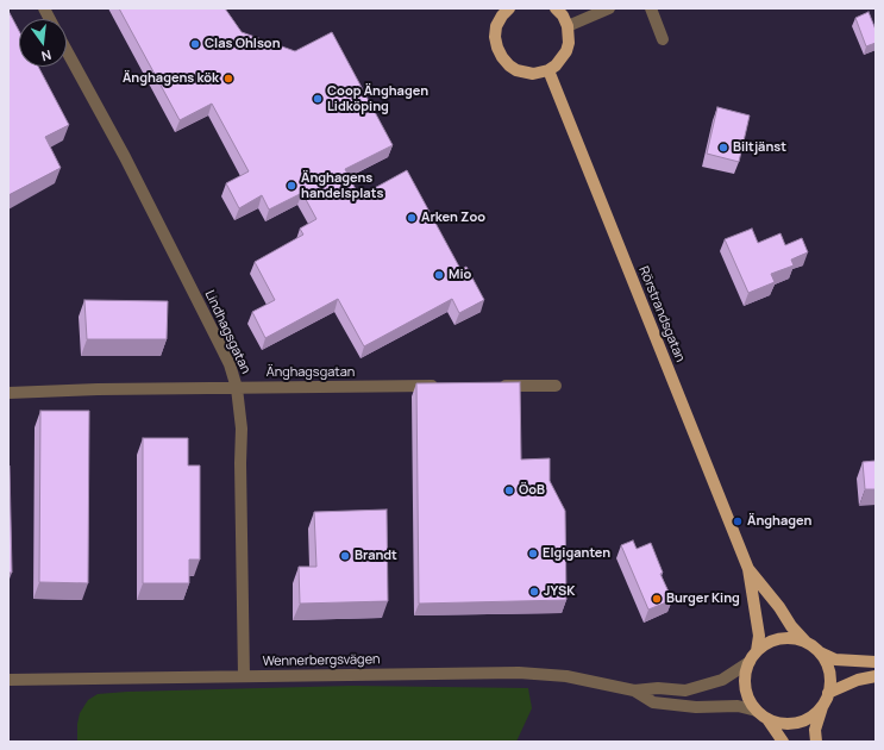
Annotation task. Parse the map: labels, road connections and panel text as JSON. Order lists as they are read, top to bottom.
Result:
{
  "streets": {
    "main road": ["Rörstrandsgatan", "Wennerbergsvägen"],
    "street": ["Lindhagsgatan", "Änghagsgatan"]
  },
  "crossings": [
    ["Rörstrandsgatan", "Wennerbergsvägen"],
    ["Lindhagsgatan", "Änghagsgatan"],
    ["Lindhagsgatan", "Wennerbergsvägen"]
  ],
  "places": [
    "Clas Ohlson",
    "Änghagens kök",
    "Coop Änghagen Lidköping",
    "Biltjänst",
    "Änghagens handelsplats",
    "Arken Zoo",
    "Mio",
    "ÖoB",
    "Änghagen",
    "Elgiganten",
    "Brandt",
    "JYSK",
    "Burger King"
  ],
  "north": "bottom"
}
